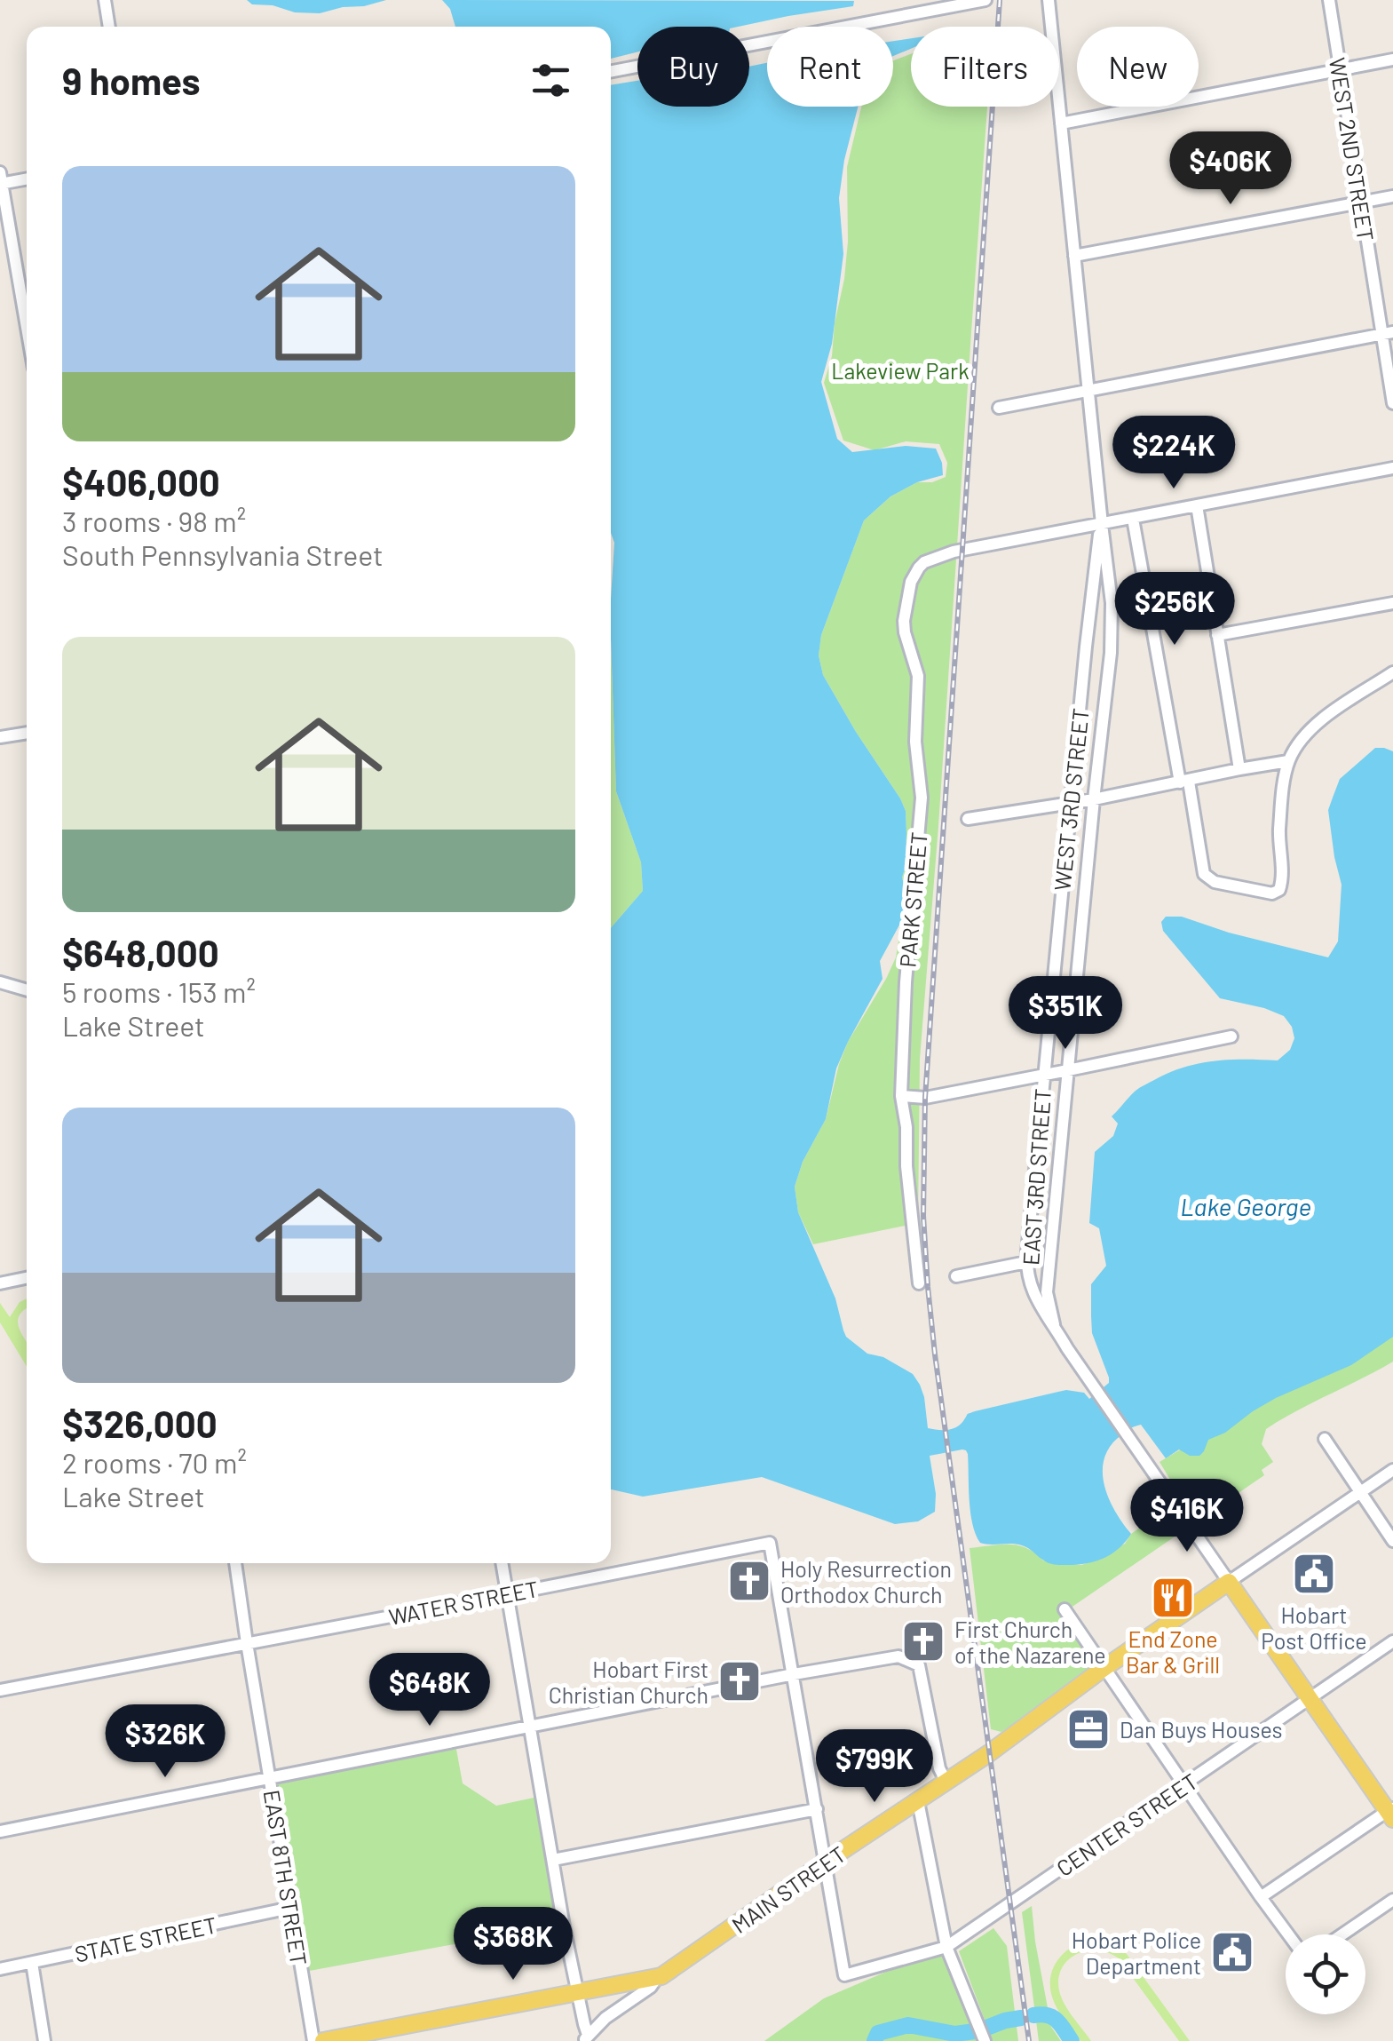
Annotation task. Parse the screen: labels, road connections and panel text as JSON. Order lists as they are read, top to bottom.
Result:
{
  "streets": {
    "main road": ["MAIN STREET"],
    "street": [
      "WEST 2ND STREET",
      "WEST 3RD STREET",
      "PARK STREET",
      "EAST 3RD STREET",
      "WATER STREET",
      "CENTER STREET",
      "EAST 8TH STREET",
      "STATE STREET"
    ]
  },
  "crossings": [
    ["WEST 3RD STREET", "PARK STREET"],
    ["WEST 3RD STREET", "EAST 3RD STREET"],
    ["EAST 3RD STREET", "MAIN STREET"],
    ["WATER STREET", "EAST 8TH STREET"],
    ["CENTER STREET", "MAIN STREET"],
    ["EAST 8TH STREET", "STATE STREET"]
  ],
  "water": ["Lake George"],
  "parks": ["Lakeview Park"],
  "places": {
    "public building": ["Hobart Post Office", "Hobart Police Department"],
    "church": ["Holy Resurrection Orthodox Church", "First Church of the Nazarene", "Hobart First Christian Church"],
    "restaurant": ["End Zone Bar & Grill"],
    "office": ["Dan Buys Houses"]
  },
  "page": {
    "chip": [
      "Buy",
      "Rent",
      "Filters",
      "New"
    ],
    "heading": "9 homes",
    "price": [
      "$406K",
      "$224K",
      "$256K",
      "$351K",
      "$416K",
      "$648K",
      "$326K",
      "$799K",
      "$368K"
    ],
    "list": [
      {
        "name": "$406,000",
        "note": "3 rooms · 98 m² · South Pennsylvania Street"
      },
      {
        "name": "$648,000",
        "note": "5 rooms · 153 m² · Lake Street"
      },
      {
        "name": "$326,000",
        "note": "2 rooms · 70 m² · Lake Street"
      }
    ]
  }
}
